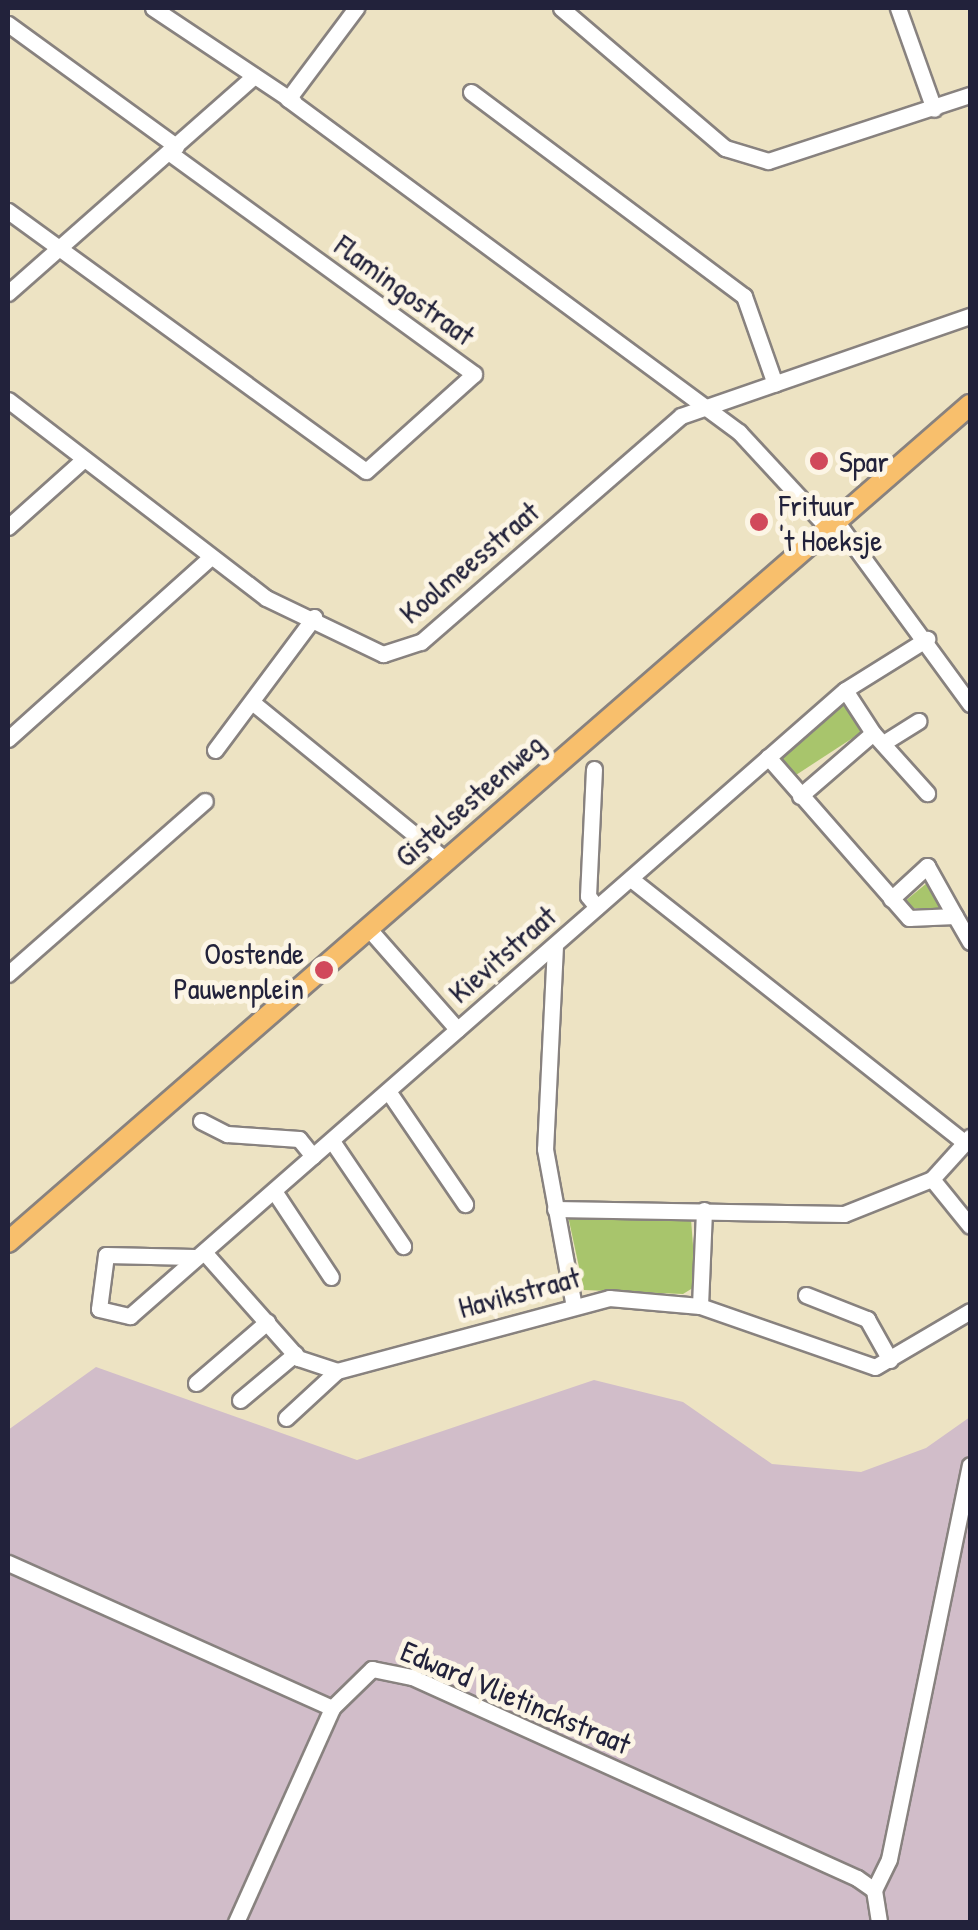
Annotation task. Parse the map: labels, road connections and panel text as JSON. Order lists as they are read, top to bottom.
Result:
{
  "streets": {
    "main road": ["Gistelsesteenweg"],
    "street": [
      "Flamingostraat",
      "Koolmeesstraat",
      "Kievitstraat",
      "Havikstraat",
      "Edward Vlietinckstraat"
    ]
  },
  "places": ["Spar", "Frituur 't Hoeksje", "Oostende Pauwenplein"]
}
